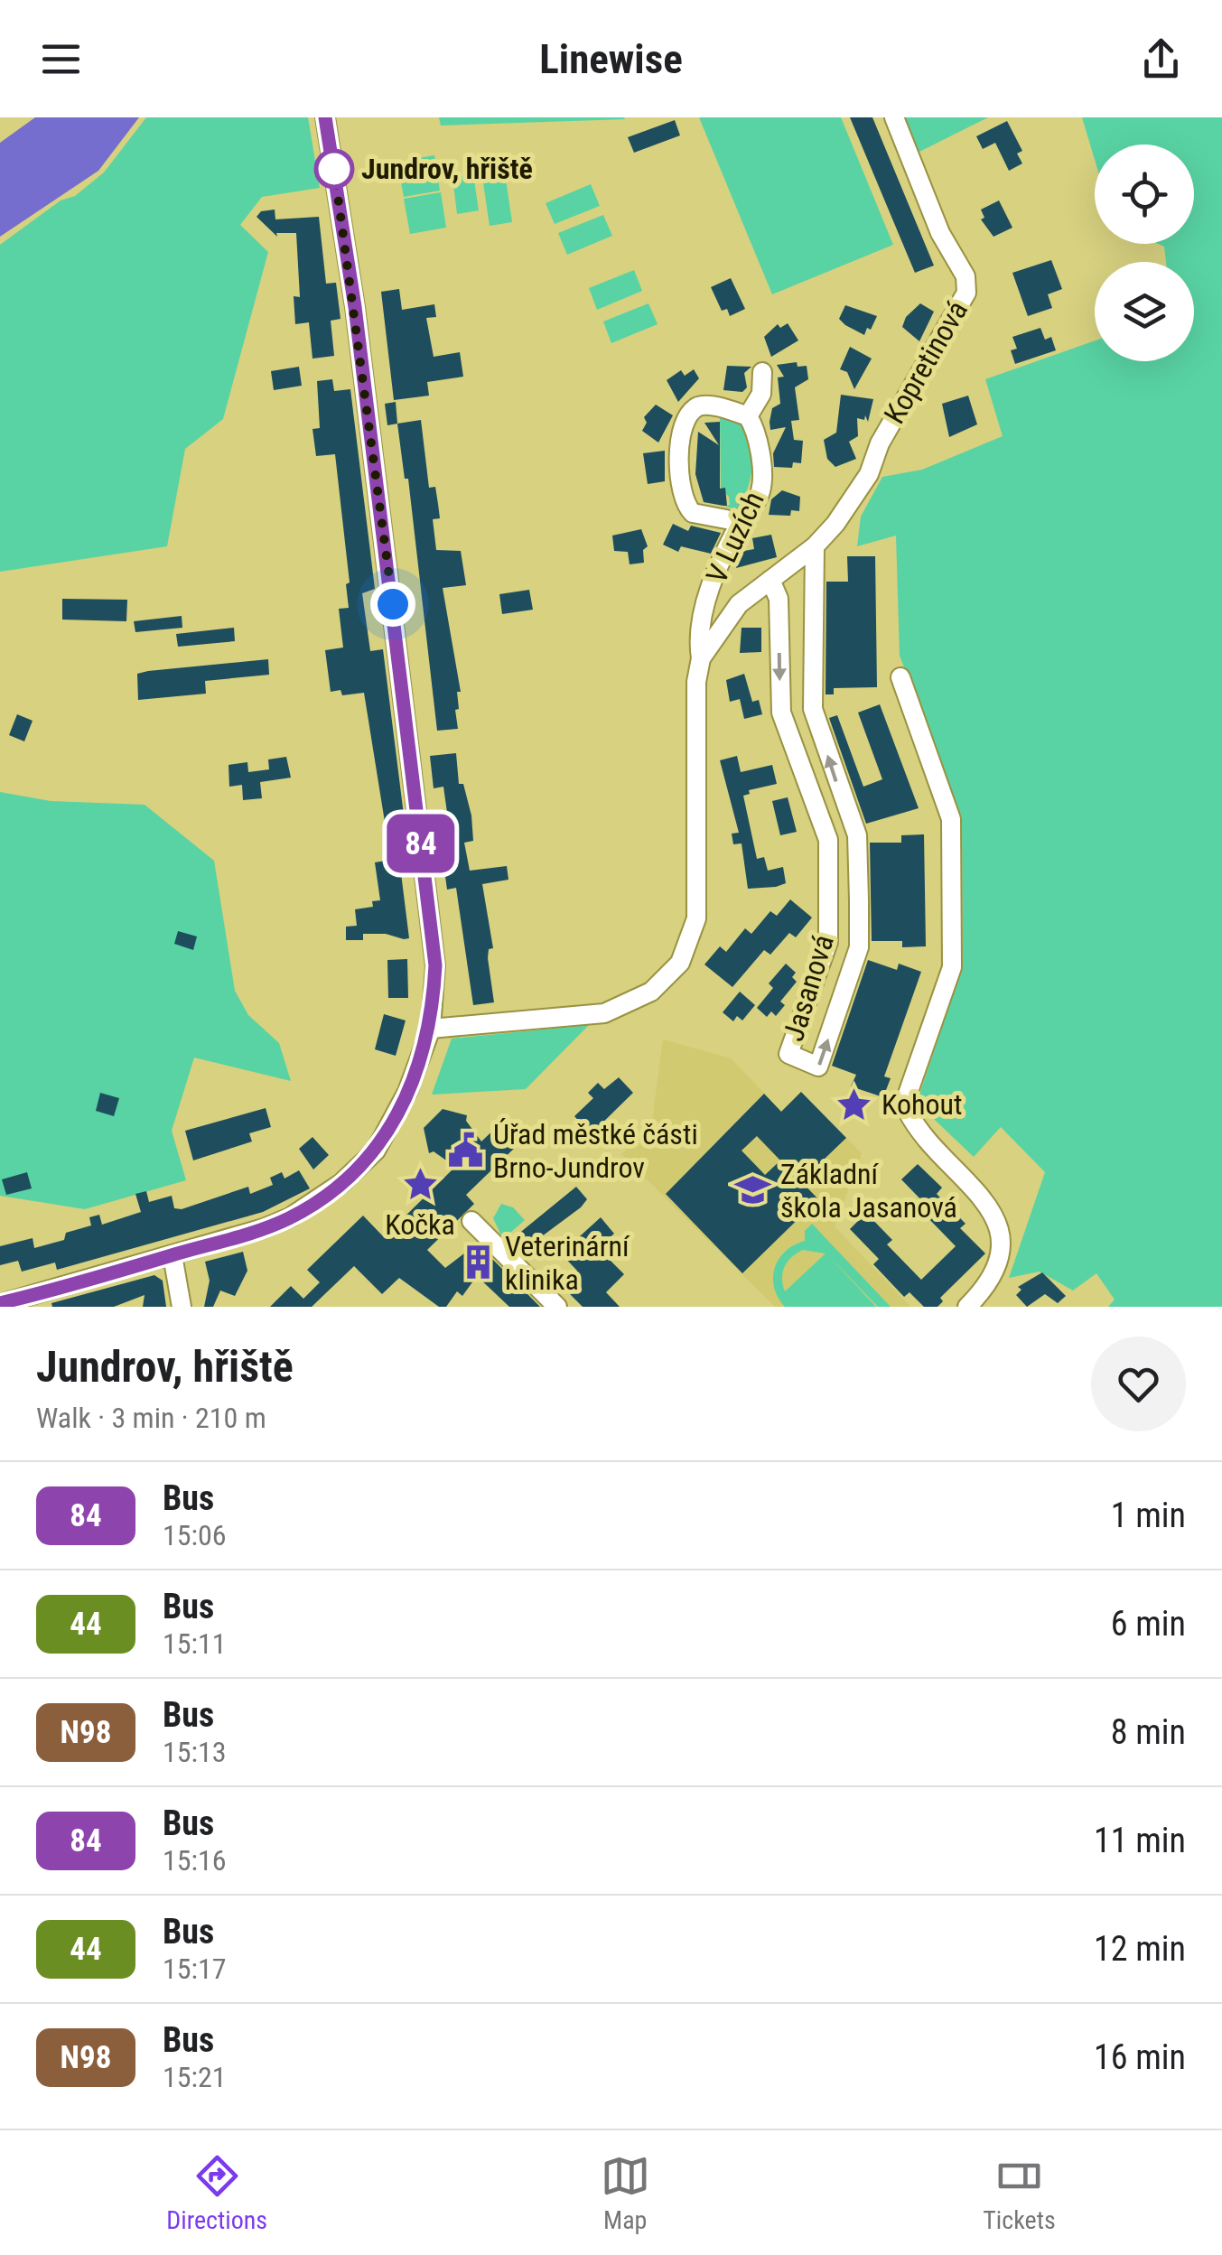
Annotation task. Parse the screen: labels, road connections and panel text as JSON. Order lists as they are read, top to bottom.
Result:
{
  "streets": {
    "street": ["Kopretinová", "V Luzích", "Jasanová"]
  },
  "crossings": [
    ["Kopretinová", "Jasanová"]
  ],
  "places": {
    "other": ["Jundrov, hřiště"],
    "place": ["Kohout", "Kočka"],
    "public building": ["Úřad městké části Brno-Jundrov"],
    "school or university": ["Základní škola Jasanová"],
    "building": ["Veterinární klinika"]
  },
  "lines": ["bus line 84"],
  "page": {
    "header": "Linewise",
    "on_map": "84",
    "heading": ["Jundrov, hřiště", "Walk · 3 min · 210 m"],
    "list": [
      {
        "mark": "84",
        "name": "Bus",
        "note": "15:06",
        "value": "1 min"
      },
      {
        "mark": "44",
        "name": "Bus",
        "note": "15:11",
        "value": "6 min"
      },
      {
        "mark": "N98",
        "name": "Bus",
        "note": "15:13",
        "value": "8 min"
      },
      {
        "mark": "84",
        "name": "Bus",
        "note": "15:16",
        "value": "11 min"
      },
      {
        "mark": "44",
        "name": "Bus",
        "note": "15:17",
        "value": "12 min"
      },
      {
        "mark": "N98",
        "name": "Bus",
        "note": "15:21",
        "value": "16 min"
      }
    ],
    "tabs": ["Directions", "Map", "Tickets"]
  }
}
